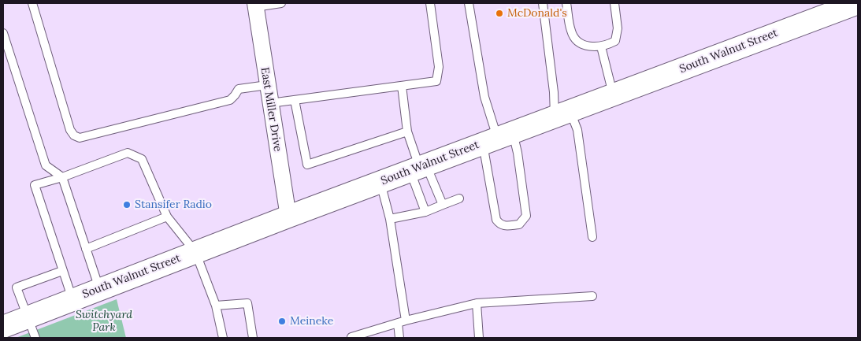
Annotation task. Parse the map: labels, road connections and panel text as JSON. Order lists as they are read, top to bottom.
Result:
{
  "streets": {
    "main road": ["South Walnut Street"],
    "street": ["East Miller Drive"]
  },
  "crossings": [
    ["South Walnut Street", "East Miller Drive"]
  ],
  "parks": ["Switchyard Park"],
  "places": ["McDonald's", "Stansifer Radio", "Meineke"]
}
